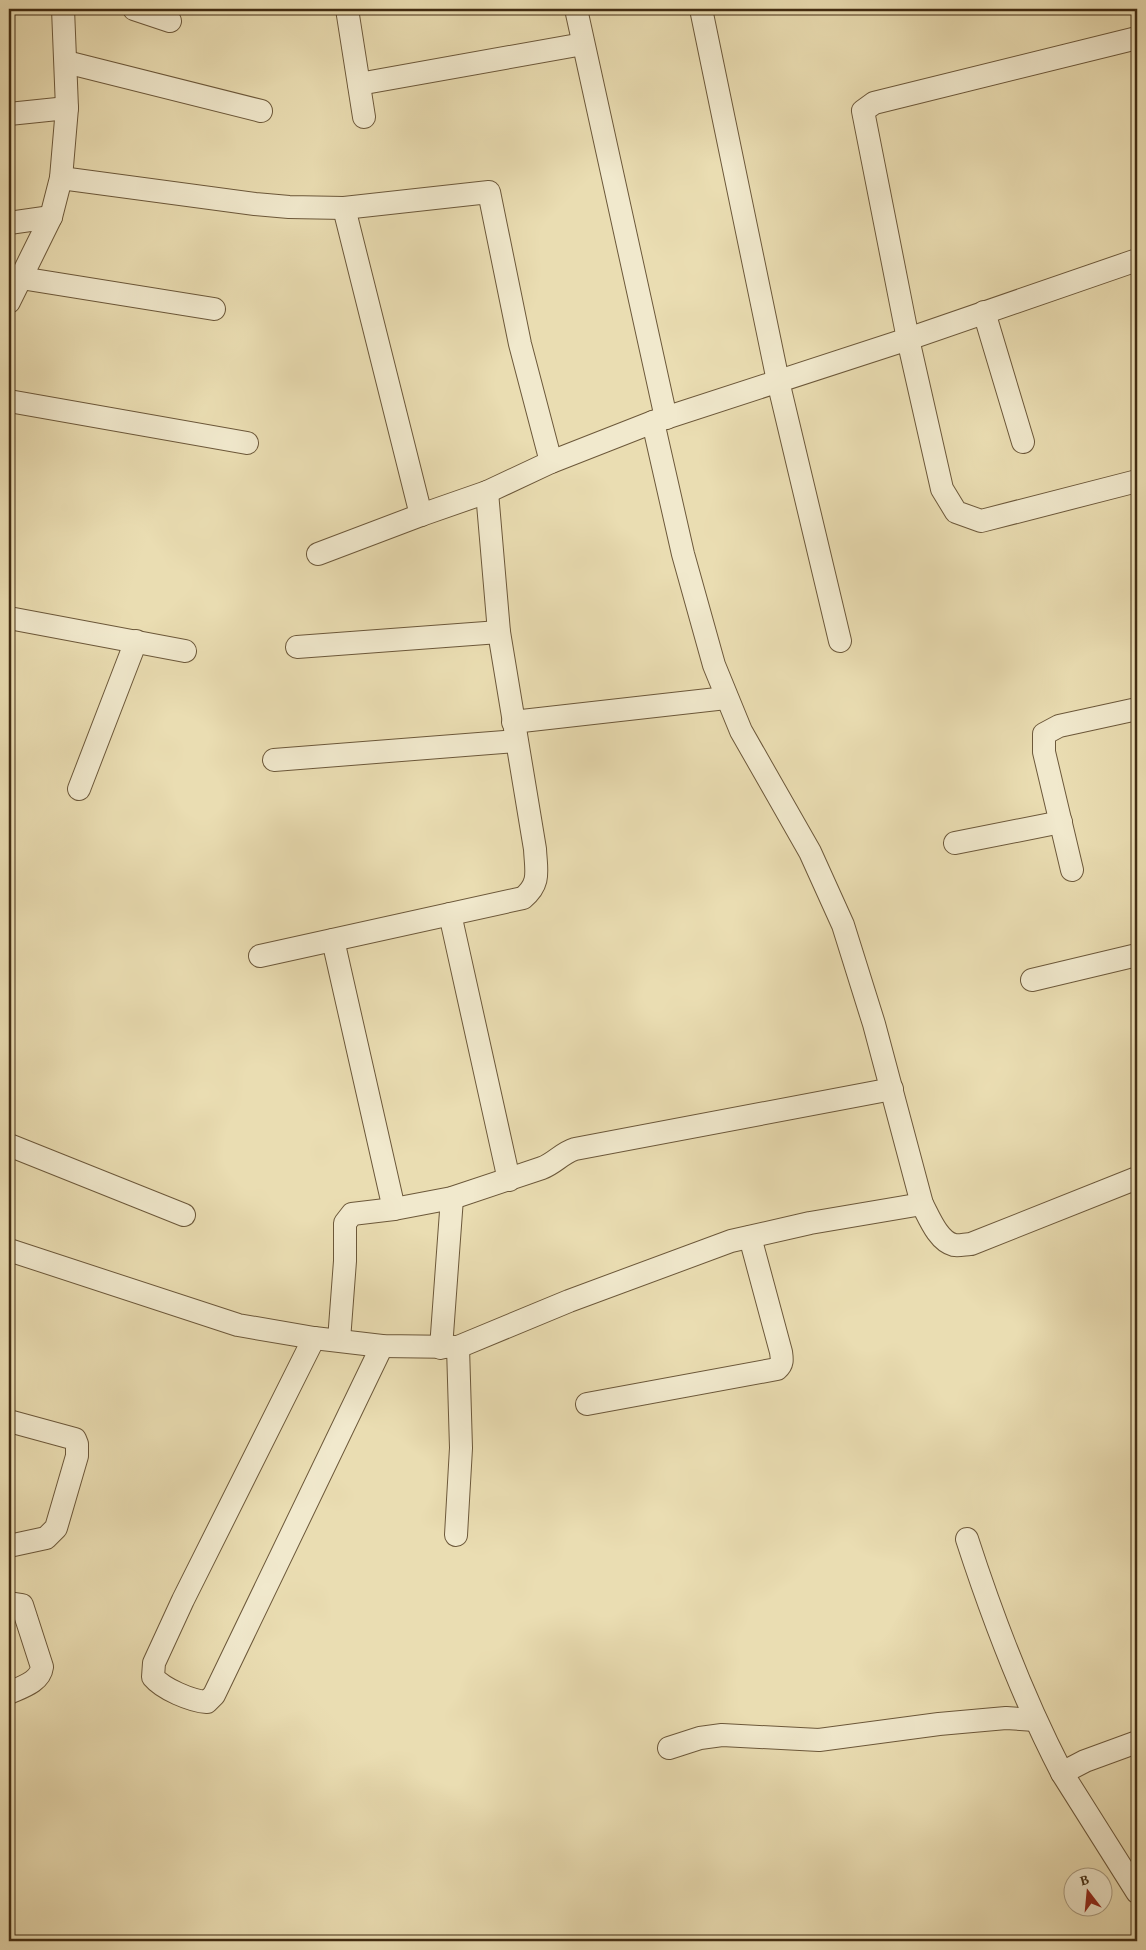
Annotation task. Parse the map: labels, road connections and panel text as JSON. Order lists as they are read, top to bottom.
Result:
{
  "north": "top"
}
